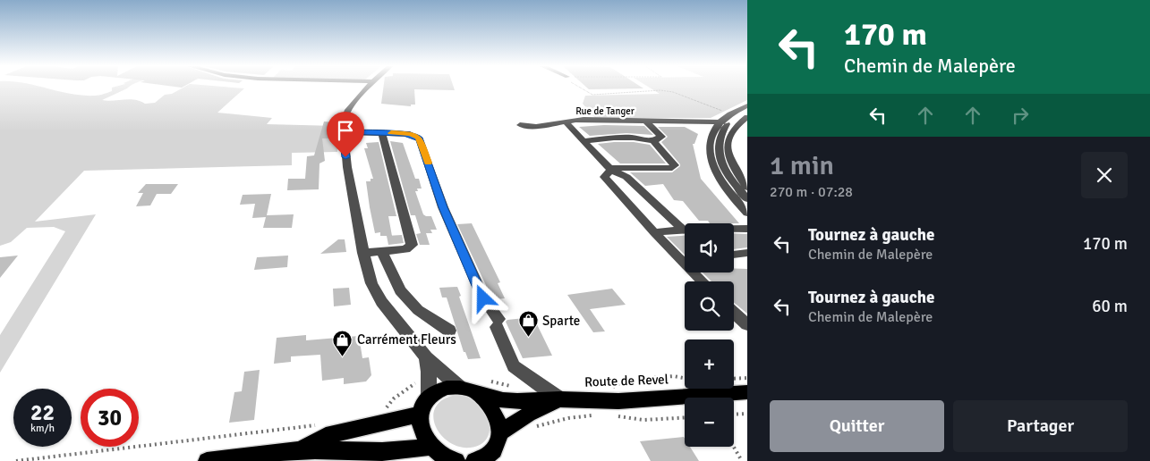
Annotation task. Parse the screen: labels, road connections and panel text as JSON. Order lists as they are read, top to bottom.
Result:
{
  "streets": {
    "main road": ["Route de Revel"],
    "street": ["Rue de Tanger"]
  },
  "places": {
    "shop": ["Sparte", "Carrément Fleurs"]
  },
  "page": {
    "turn": ["170 m", "Chemin de Malepère"],
    "heading": ["1 min", "270 m · 07:28"],
    "list": [
      {
        "name": "Tournez à gauche",
        "note": "Chemin de Malepère",
        "value": "170 m"
      },
      {
        "name": "Tournez à gauche",
        "note": "Chemin de Malepère",
        "value": "60 m"
      }
    ],
    "map_buttons": ["+", "−"],
    "speed": "22 km/h",
    "limit": "30",
    "buttons": ["Quitter", "Partager"]
  }
}
